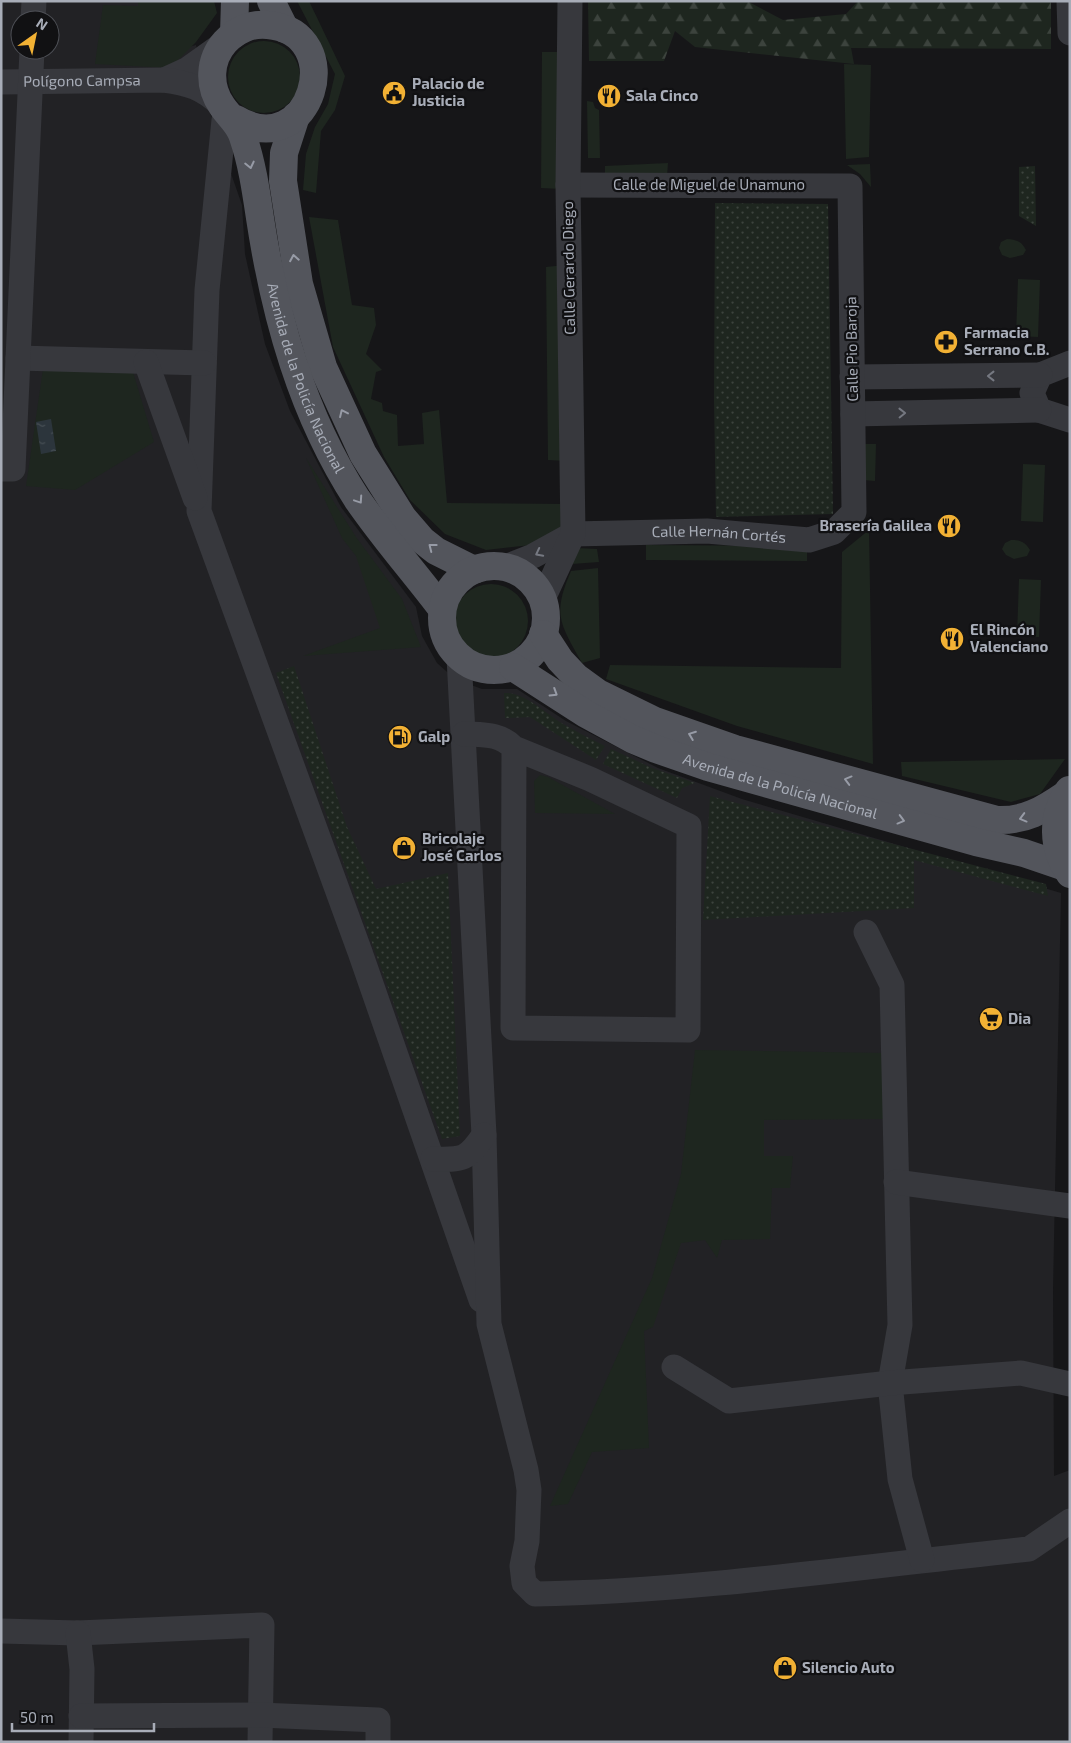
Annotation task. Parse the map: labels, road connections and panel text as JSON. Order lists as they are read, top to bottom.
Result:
{
  "streets": {
    "main road": ["Avenida de la Policía Nacional"],
    "street": [
      "Polígono Campsa",
      "Calle de Miguel de Unamuno",
      "Calle Gerardo Diego",
      "Calle Pio Baroja",
      "Calle Hernán Cortés"
    ]
  },
  "crossings": [
    ["Polígono Campsa", "Avenida de la Policía Nacional"],
    ["Calle de Miguel de Unamuno", "Calle Gerardo Diego"],
    ["Calle de Miguel de Unamuno", "Calle Pio Baroja"],
    ["Calle Gerardo Diego", "Calle Hernán Cortés"],
    ["Calle Pio Baroja", "Calle Hernán Cortés"],
    ["Avenida de la Policía Nacional", "Calle Hernán Cortés"]
  ],
  "places": {
    "public building": ["Palacio de Justicia"],
    "restaurant": ["Sala Cinco", "Brasería Galilea", "El Rincón Valenciano"],
    "pharmacy": ["Farmacia Serrano C.B."],
    "fuel station": ["Galp"],
    "shop": ["Bricolaje José Carlos", "Silencio Auto"],
    "supermarket": ["Dia"]
  },
  "scale_bar": "50 m",
  "north": "top right"
}
